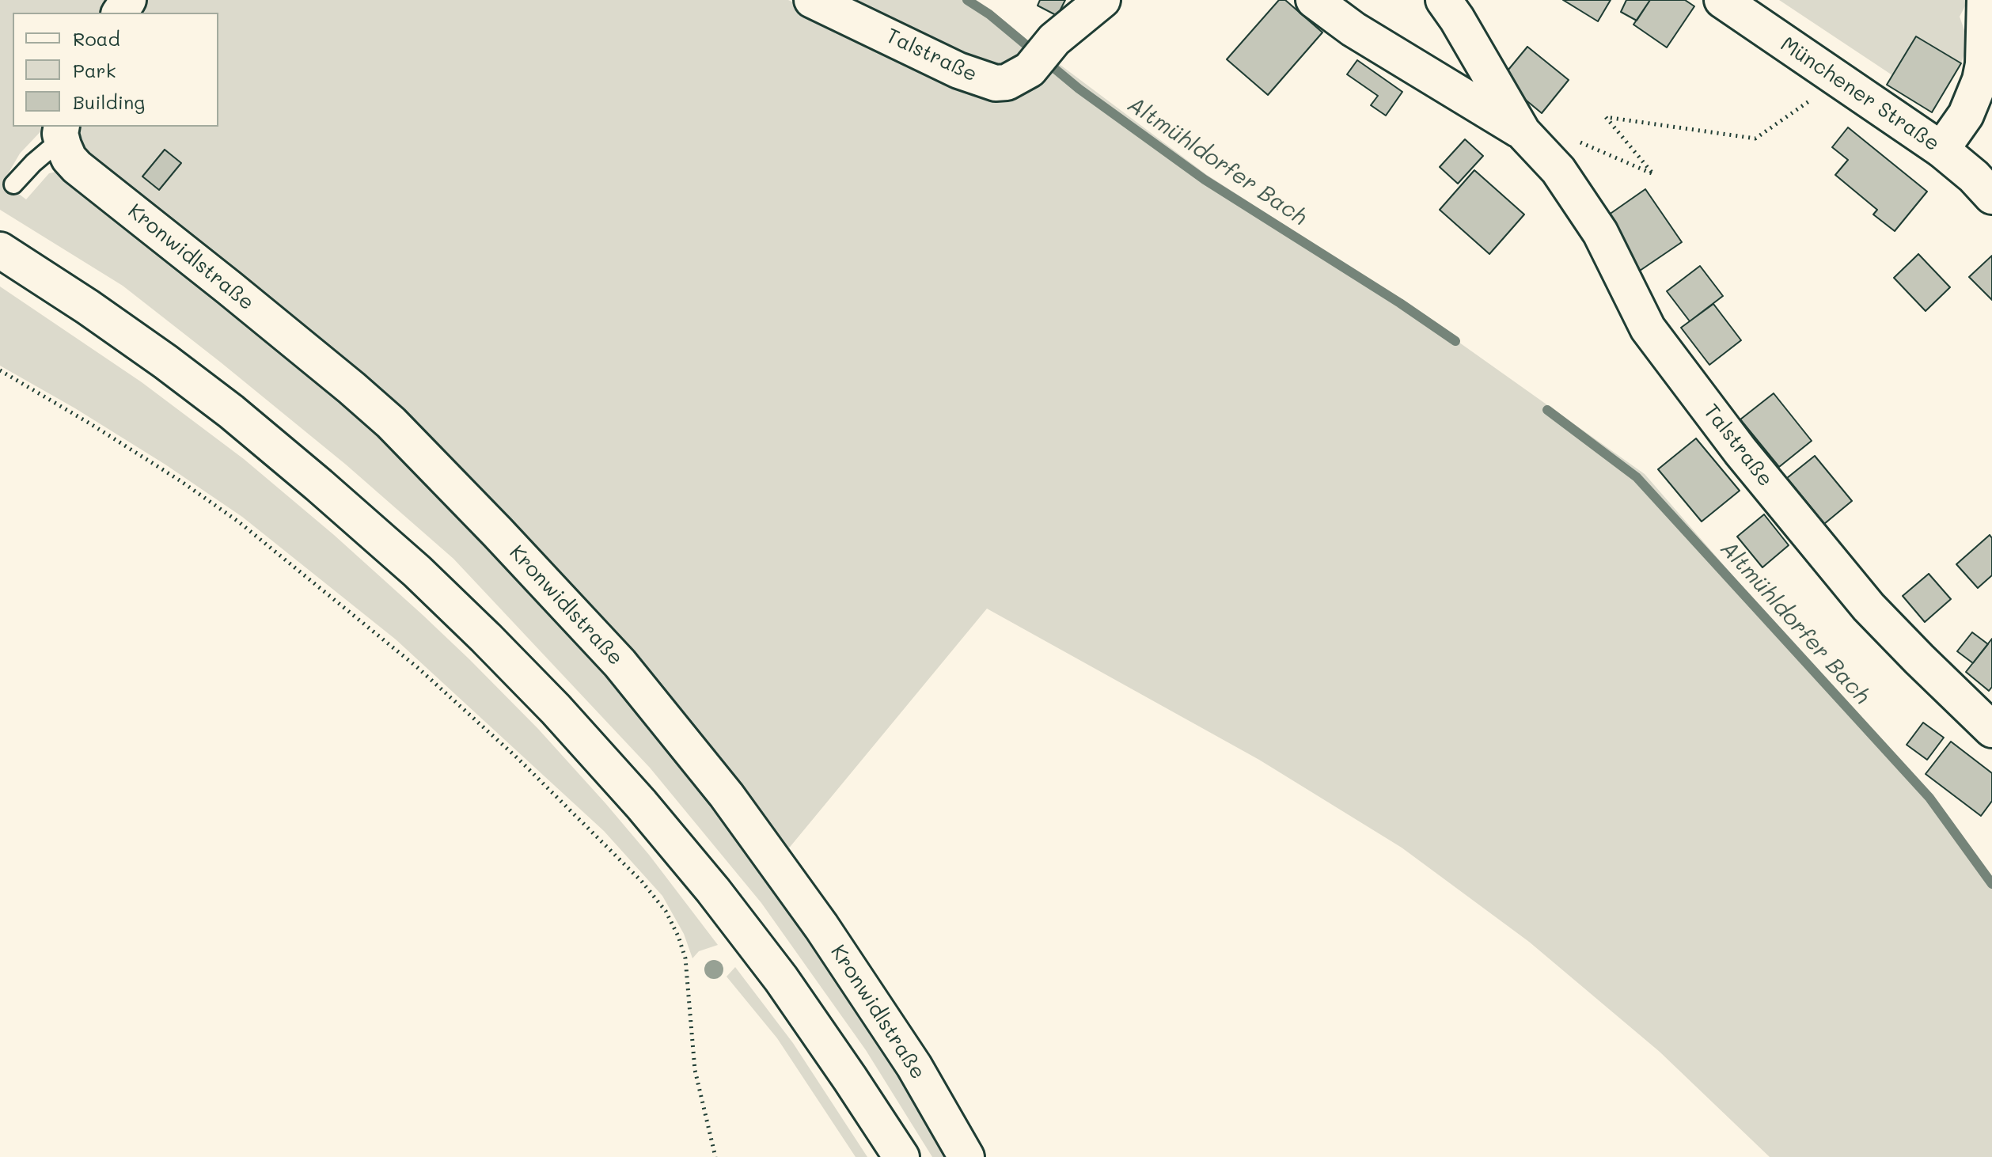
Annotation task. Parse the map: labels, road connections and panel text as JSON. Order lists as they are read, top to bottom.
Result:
{
  "streets": {
    "street": ["Talstraße", "Münchener Straße", "Kronwidlstraße"]
  },
  "water": ["Altmühldorfer Bach"],
  "legend": ["Road", "Park", "Building"]
}
